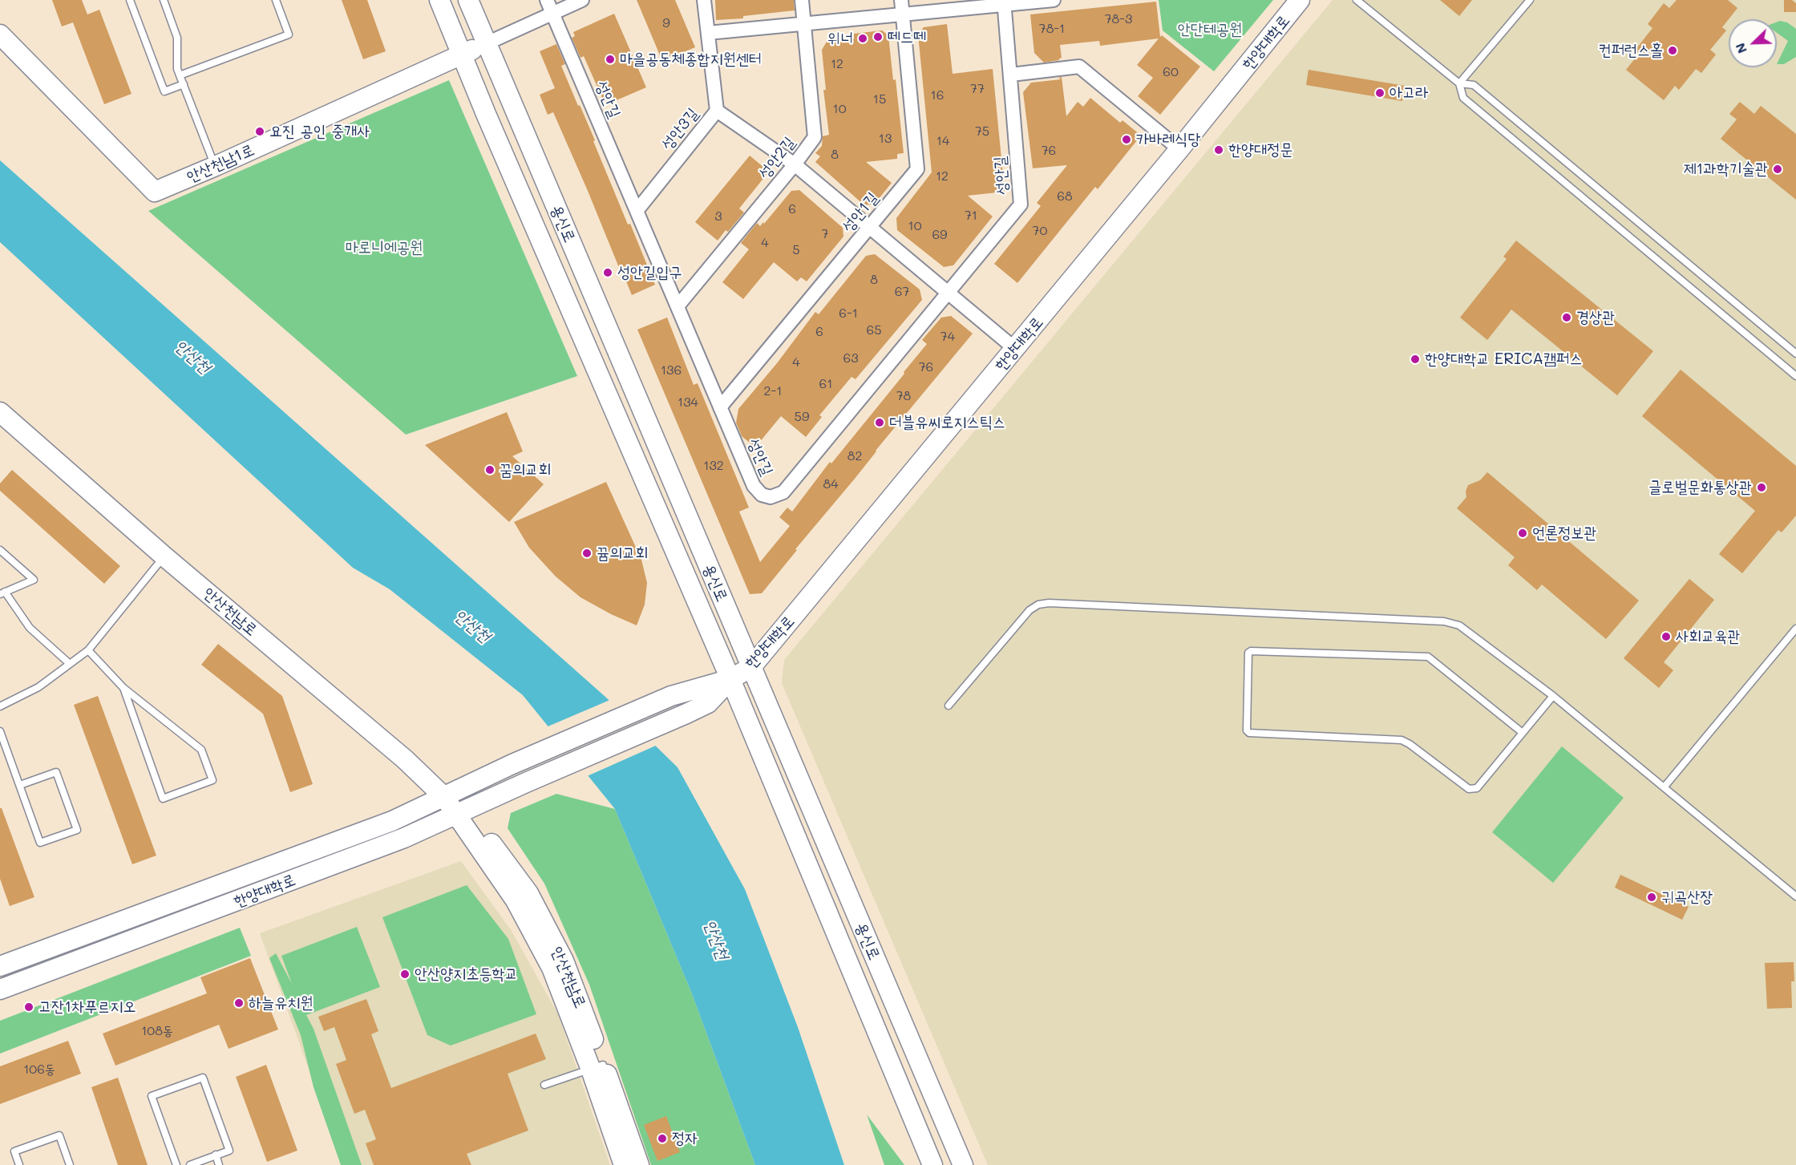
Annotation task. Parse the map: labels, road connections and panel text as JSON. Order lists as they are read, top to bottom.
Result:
{
  "streets": {
    "street": [
      "한양대학로",
      "성안길",
      "성안3길",
      "성안2길",
      "안산천남1로",
      "성안1길",
      "용신로",
      "안산천남로"
    ]
  },
  "crossings": [
    ["한양대학로", "용신로"],
    ["한양대학로", "안산천남로"],
    ["성안길", "성안3길"],
    ["성안길", "성안2길"],
    ["성안길", "성안1길"],
    ["안산천남1로", "용신로"]
  ],
  "water": ["안산천"],
  "parks": ["안단테공원", "마로니에공원"],
  "places": [
    "떼드떼",
    "위너",
    "컨퍼런스홀",
    "마을공동체종합지원센터",
    "아고라",
    "요진 공인 중개사",
    "카바레식당",
    "한양대정문",
    "제1과학기술관",
    "성안길입구",
    "경상관",
    "한양대학교 ERICA캠퍼스",
    "더블유씨로지스틱스",
    "꿈의교회",
    "글로벌문화통상관",
    "언론정보관",
    "뀸의교회",
    "사회교육관",
    "귀곡산장",
    "안산양지초등학교",
    "하늘유치원",
    "고잔1차푸르지오",
    "정자"
  ],
  "house_numbers": [
    "78-3",
    "9",
    "78-1",
    "12",
    "60",
    "77",
    "16",
    "15",
    "10",
    "75",
    "13",
    "14",
    "76",
    "8",
    "12",
    "68",
    "6",
    "71",
    "3",
    "10",
    "70",
    "7",
    "69",
    "4",
    "5",
    "8",
    "67",
    "6-1",
    "65",
    "6",
    "74",
    "63",
    "4",
    "76",
    "136",
    "61",
    "2-1",
    "78",
    "134",
    "59",
    "82",
    "132",
    "84",
    "108동",
    "106동"
  ],
  "north": "bottom left"
}
